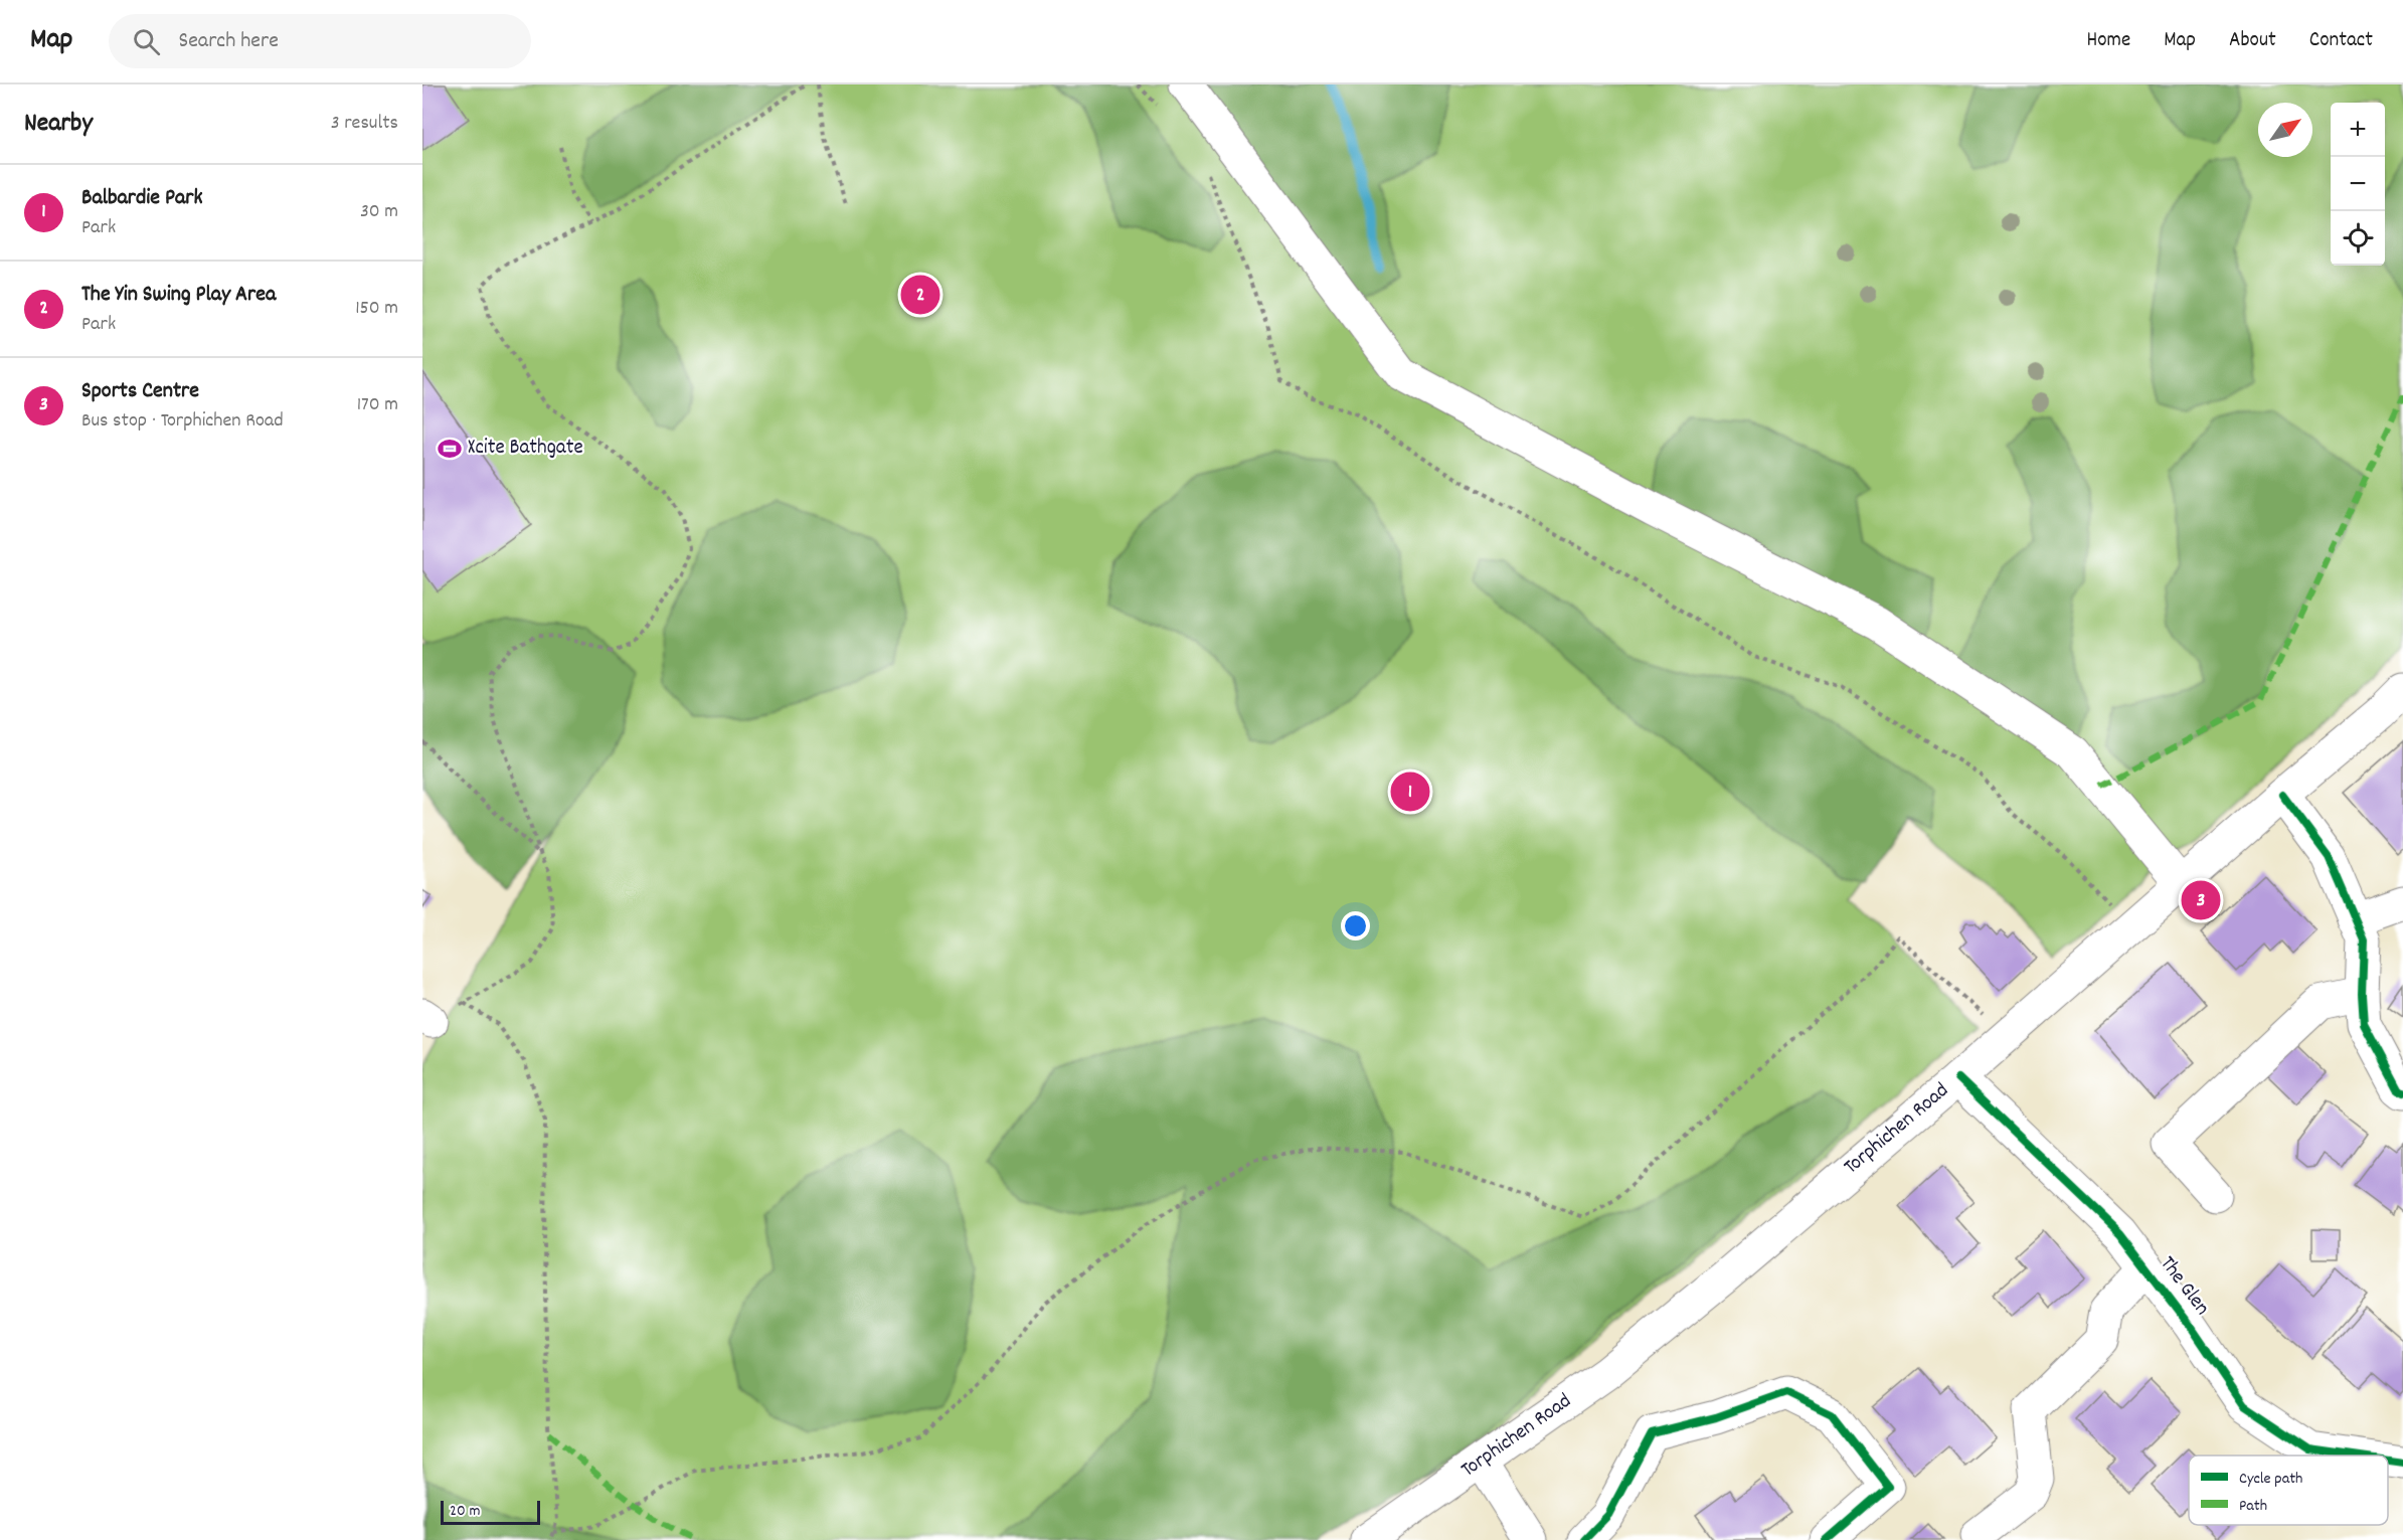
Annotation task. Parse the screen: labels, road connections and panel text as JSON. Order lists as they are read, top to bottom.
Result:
{
  "streets": {
    "street": ["Torphichen Road", "The Glen"]
  },
  "crossings": [
    ["Torphichen Road", "The Glen"]
  ],
  "places": {
    "sports": ["Xcite Bathgate"]
  },
  "legend": ["Cycle path", "Path"],
  "scale_bar": "20 m",
  "north": "top right",
  "page": {
    "header": "Map",
    "search": "Search here",
    "nav": [
      "Home",
      "Map",
      "About",
      "Contact"
    ],
    "heading": ["Nearby", "3 results"],
    "map_buttons": ["+", "−"],
    "list": [
      {
        "mark": "1",
        "name": "Balbardie Park",
        "note": "Park",
        "value": "30 m"
      },
      {
        "mark": "2",
        "name": "The Yin Swing Play Area",
        "note": "Park",
        "value": "150 m"
      },
      {
        "mark": "3",
        "name": "Sports Centre",
        "note": "Bus stop · Torphichen Road",
        "value": "170 m"
      }
    ],
    "pins": ["2", "1", "3"],
    "scale": "20 m"
  }
}
